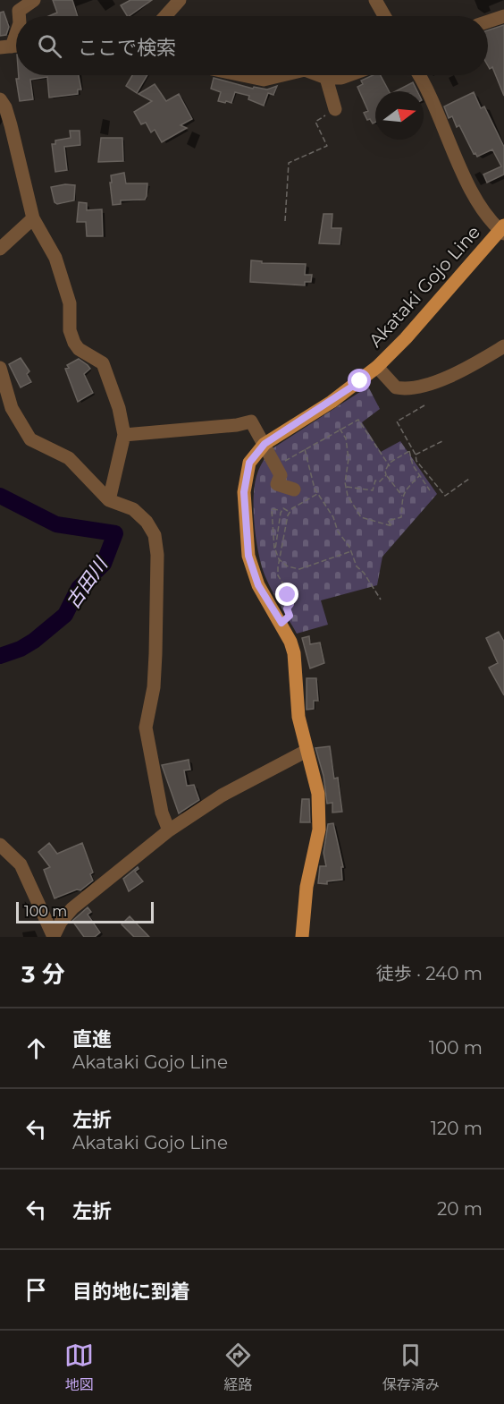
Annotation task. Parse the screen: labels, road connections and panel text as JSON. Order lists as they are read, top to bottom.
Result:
{
  "streets": {
    "main road": ["Akataki Gojo Line"]
  },
  "water": ["古田川"],
  "scale_bar": "100 m",
  "north": "right",
  "page": {
    "search": "ここで検索",
    "scale": "100 m",
    "heading": ["3 分", "徒歩 · 240 m"],
    "list": [
      ["直進", "Akataki Gojo Line", "100 m"],
      ["左折", "Akataki Gojo Line", "120 m"],
      ["左折", "20 m"],
      "目的地に到着"
    ],
    "nav": ["地図", "経路", "保存済み"]
  }
}
